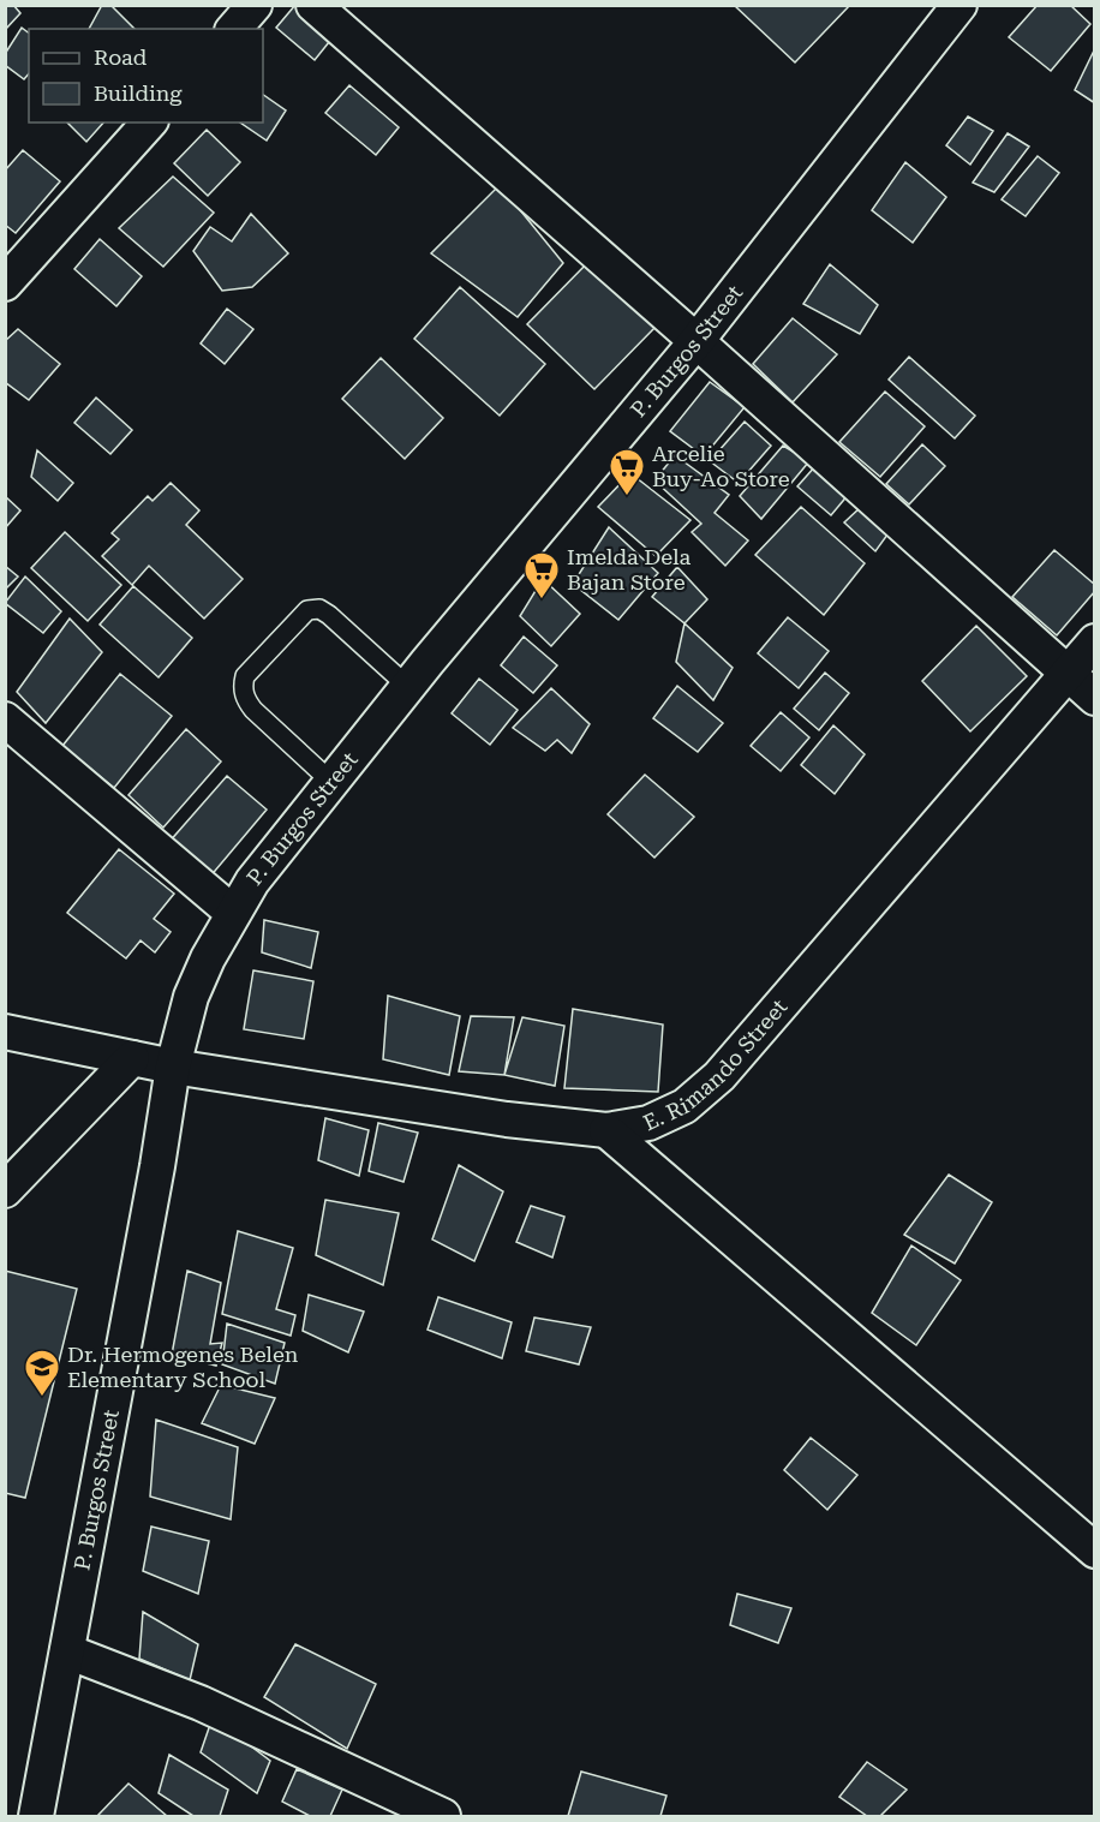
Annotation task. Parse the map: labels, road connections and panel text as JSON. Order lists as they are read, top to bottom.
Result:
{
  "streets": {
    "street": ["P. Burgos Street", "E. Rimando Street"]
  },
  "crossings": [
    ["P. Burgos Street", "E. Rimando Street"]
  ],
  "places": {
    "supermarket": ["Arcelie Buy-Ao Store", "Imelda Dela Bajan Store"],
    "school or university": ["Dr. Hermogenes Belen Elementary School"]
  },
  "legend": ["Road", "Building"]
}
